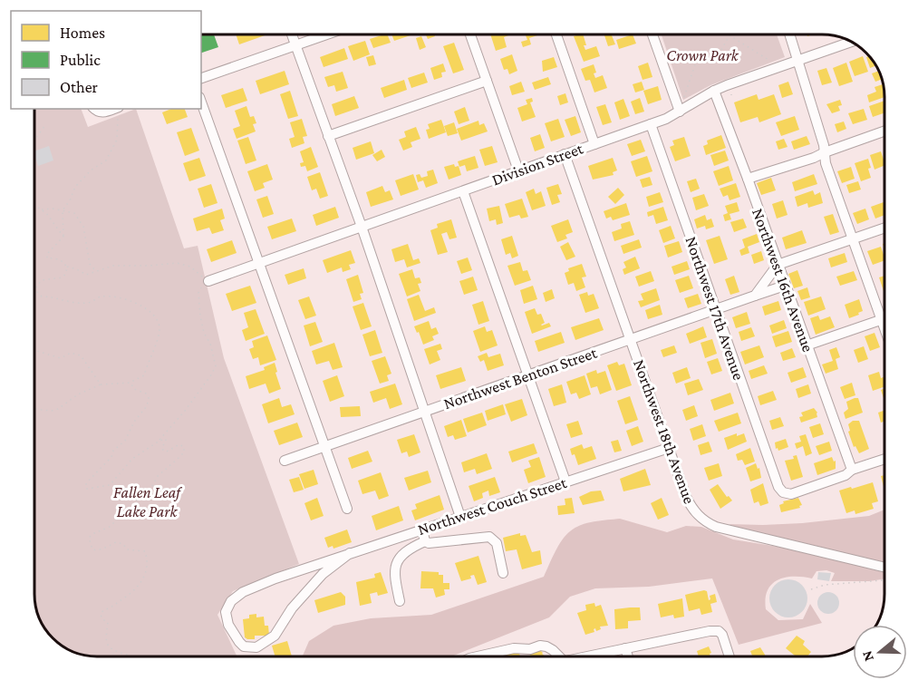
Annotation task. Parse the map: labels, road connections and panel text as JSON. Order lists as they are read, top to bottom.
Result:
{
  "streets": {
    "street": [
      "Division Street",
      "Northwest 16th Avenue",
      "Northwest 17th Avenue",
      "Northwest Benton Street",
      "Northwest 18th Avenue",
      "Northwest Couch Street"
    ]
  },
  "crossings": [
    ["Division Street", "Northwest 16th Avenue"],
    ["Division Street", "Northwest 17th Avenue"],
    ["Division Street", "Northwest 18th Avenue"],
    ["Northwest 16th Avenue", "Northwest 17th Avenue"],
    ["Northwest 16th Avenue", "Northwest Benton Street"],
    ["Northwest 17th Avenue", "Northwest Benton Street"],
    ["Northwest Benton Street", "Northwest 18th Avenue"],
    ["Northwest 18th Avenue", "Northwest Couch Street"]
  ],
  "parks": ["Crown Park", "Fallen Leaf Lake Park"],
  "legend": ["Homes", "Public", "Other"],
  "north": "left"
}
